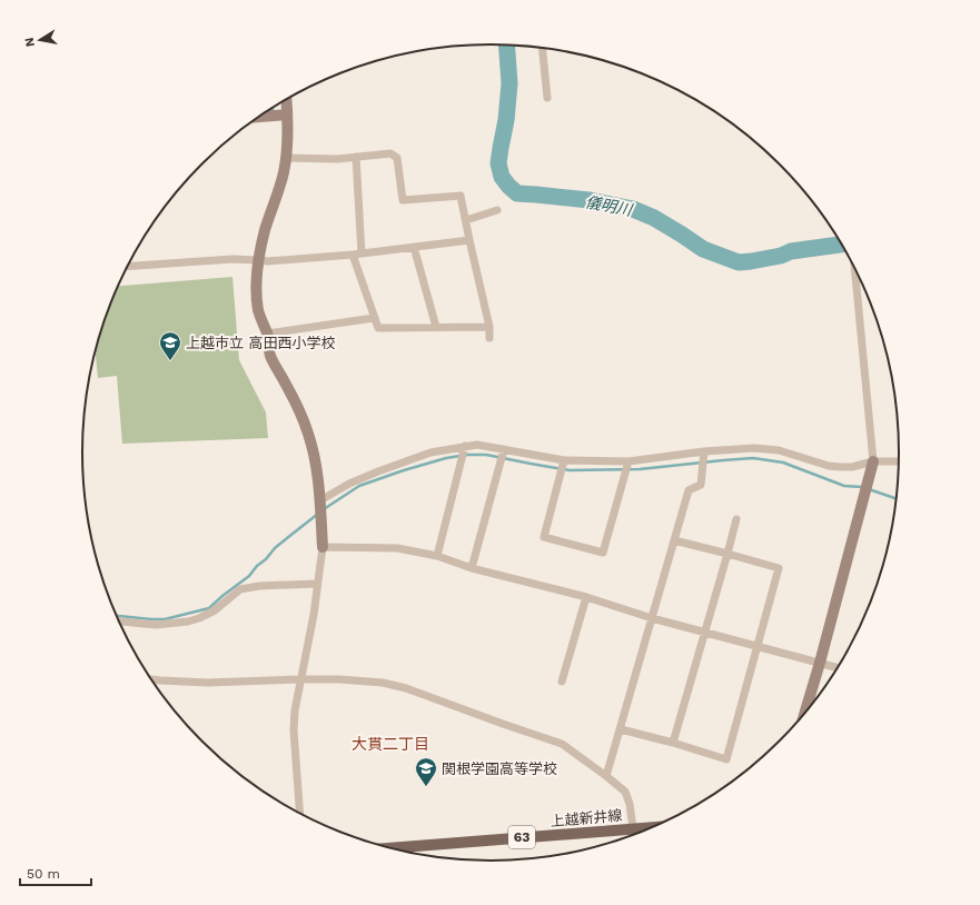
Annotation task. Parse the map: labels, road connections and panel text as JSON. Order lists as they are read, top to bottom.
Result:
{
  "streets": {
    "main road": ["上越新井線", "63"]
  },
  "districts": ["大貫二丁目"],
  "water": ["儀明川"],
  "places": {
    "school or university": ["上越市立 高田西小学校", "関根学園高等学校"]
  },
  "scale_bar": "50 m",
  "north": "left"
}
